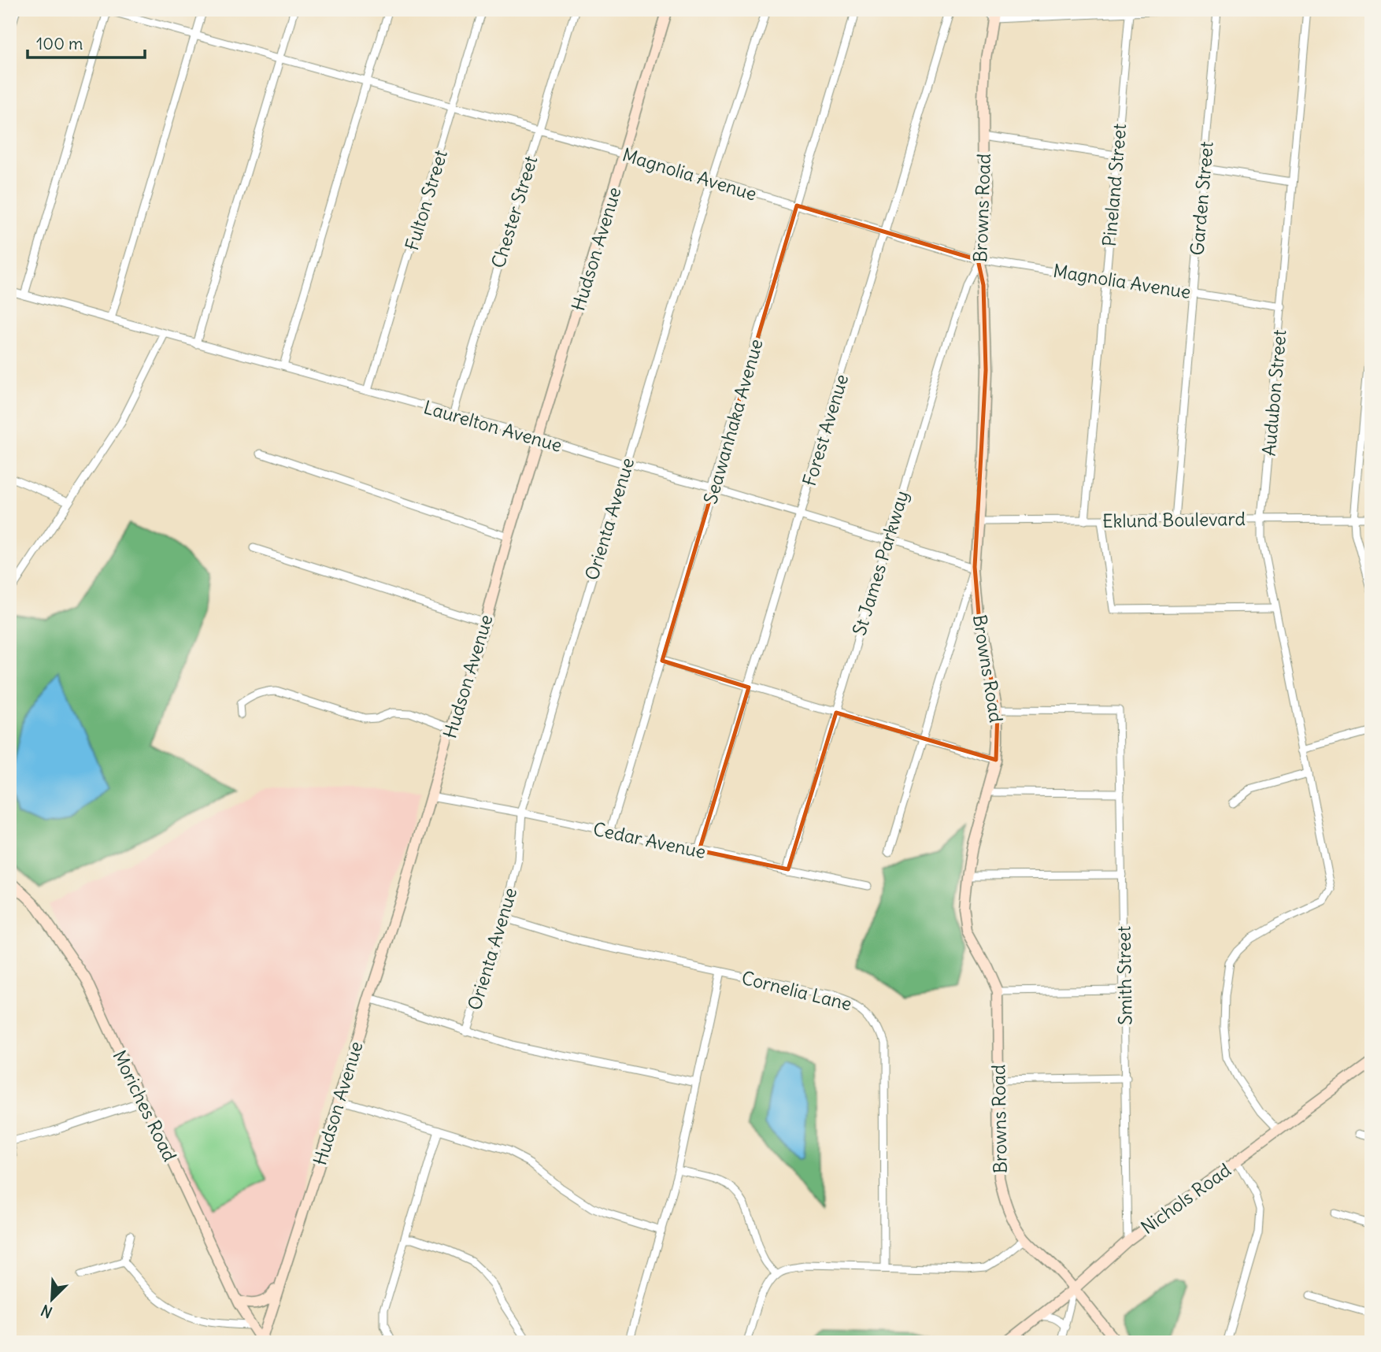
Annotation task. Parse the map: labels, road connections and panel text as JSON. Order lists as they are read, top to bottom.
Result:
{
  "streets": {
    "street": [
      "Magnolia Avenue",
      "Pineland Street",
      "Garden Street",
      "Fulton Street",
      "Browns Road",
      "Chester Street",
      "Hudson Avenue",
      "Audubon Street",
      "Seawanhaka Avenue",
      "Laurelton Avenue",
      "Forest Avenue",
      "Orienta Avenue",
      "Eklund Boulevard",
      "St James Parkway",
      "Cedar Avenue",
      "Smith Street",
      "Cornelia Lane",
      "Moriches Road",
      "Nichols Road"
    ]
  },
  "crossings": [
    ["Magnolia Avenue", "Pineland Street"],
    ["Magnolia Avenue", "Garden Street"],
    ["Magnolia Avenue", "Fulton Street"],
    ["Magnolia Avenue", "Browns Road"],
    ["Magnolia Avenue", "Chester Street"],
    ["Magnolia Avenue", "Hudson Avenue"],
    ["Magnolia Avenue", "Audubon Street"],
    ["Magnolia Avenue", "Seawanhaka Avenue"],
    ["Magnolia Avenue", "Forest Avenue"],
    ["Magnolia Avenue", "Orienta Avenue"],
    ["Magnolia Avenue", "St James Parkway"],
    ["Pineland Street", "Eklund Boulevard"],
    ["Garden Street", "Eklund Boulevard"],
    ["Fulton Street", "Laurelton Avenue"],
    ["Browns Road", "Laurelton Avenue"],
    ["Browns Road", "Eklund Boulevard"],
    ["Browns Road", "St James Parkway"],
    ["Browns Road", "Smith Street"],
    ["Browns Road", "Nichols Road"],
    ["Chester Street", "Laurelton Avenue"],
    ["Hudson Avenue", "Laurelton Avenue"],
    ["Hudson Avenue", "Cedar Avenue"],
    ["Hudson Avenue", "Moriches Road"],
    ["Audubon Street", "Eklund Boulevard"],
    ["Audubon Street", "Nichols Road"],
    ["Seawanhaka Avenue", "Laurelton Avenue"],
    ["Seawanhaka Avenue", "Cedar Avenue"],
    ["Laurelton Avenue", "Forest Avenue"],
    ["Laurelton Avenue", "Orienta Avenue"],
    ["Laurelton Avenue", "St James Parkway"],
    ["Forest Avenue", "Cedar Avenue"],
    ["Orienta Avenue", "Cedar Avenue"],
    ["Orienta Avenue", "Cornelia Lane"],
    ["St James Parkway", "Cedar Avenue"],
    ["Smith Street", "Nichols Road"]
  ],
  "scale_bar": "100 m",
  "north": "bottom left"
}
